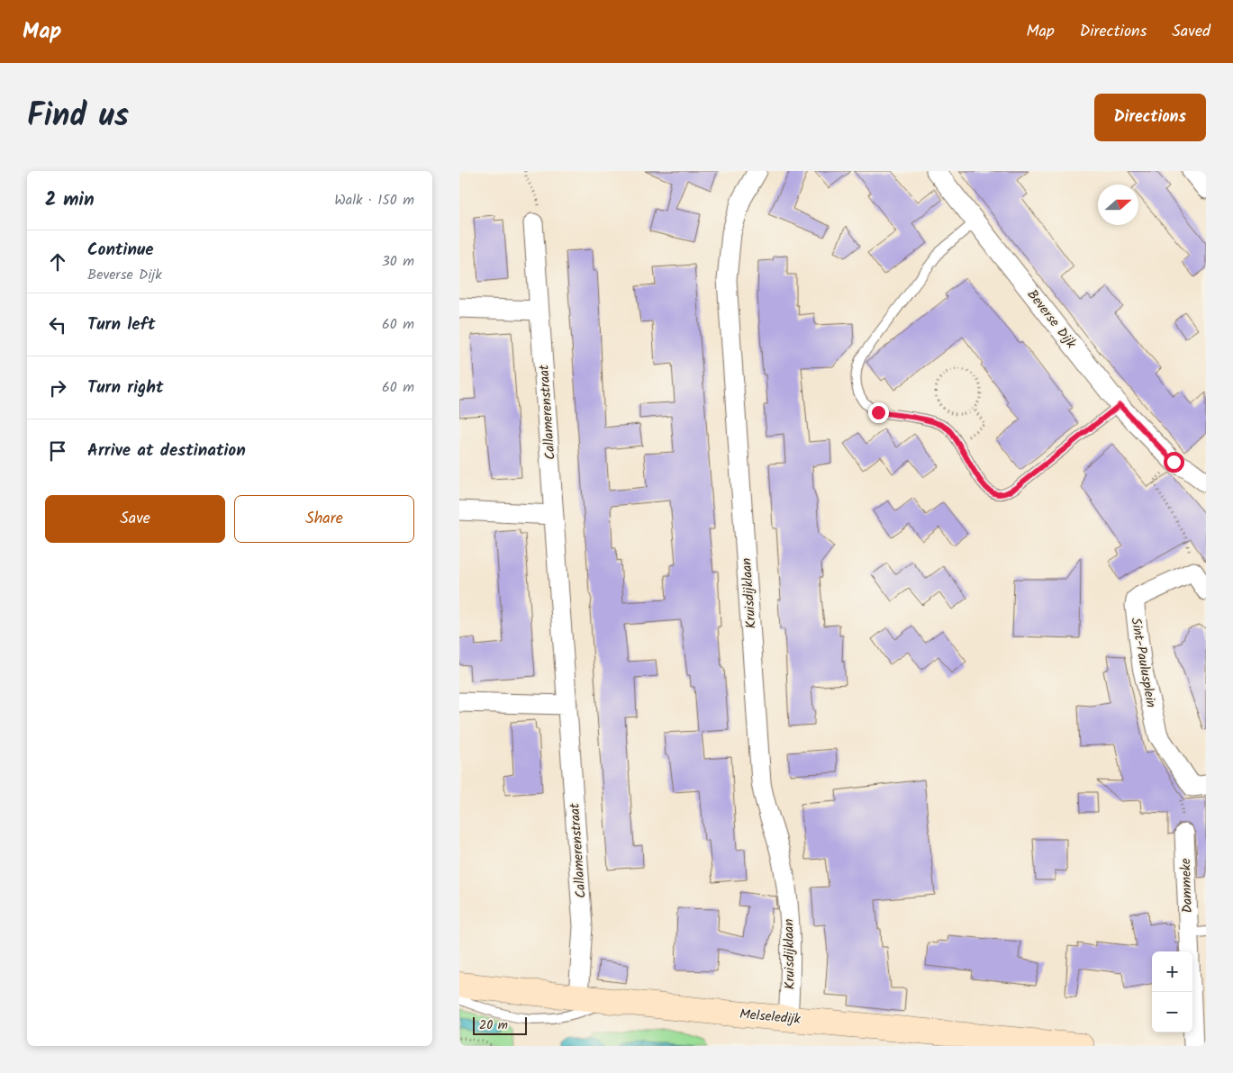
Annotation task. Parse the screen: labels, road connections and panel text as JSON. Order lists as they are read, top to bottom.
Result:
{
  "streets": {
    "main road": ["Melseledijk"],
    "street": [
      "Beverse Dijk",
      "Callamerenstraat",
      "Kruisdijklaan",
      "Sint-Paulusplein",
      "Dammeke"
    ]
  },
  "crossings": [
    ["Callamerenstraat", "Melseledijk"],
    ["Kruisdijklaan", "Melseledijk"]
  ],
  "scale_bar": "20 m",
  "north": "right",
  "page": {
    "header": "Map",
    "nav": ["Map", "Directions", "Saved"],
    "title": "Find us",
    "buttons": [
      "Directions",
      ["Save", "Share"]
    ],
    "heading": ["2 min", "Walk · 150 m"],
    "list": [
      ["Continue", "Beverse Dijk", "30 m"],
      ["Turn left", "60 m"],
      ["Turn right", "60 m"],
      "Arrive at destination"
    ],
    "map_buttons": ["+", "−"],
    "scale": "20 m"
  }
}
